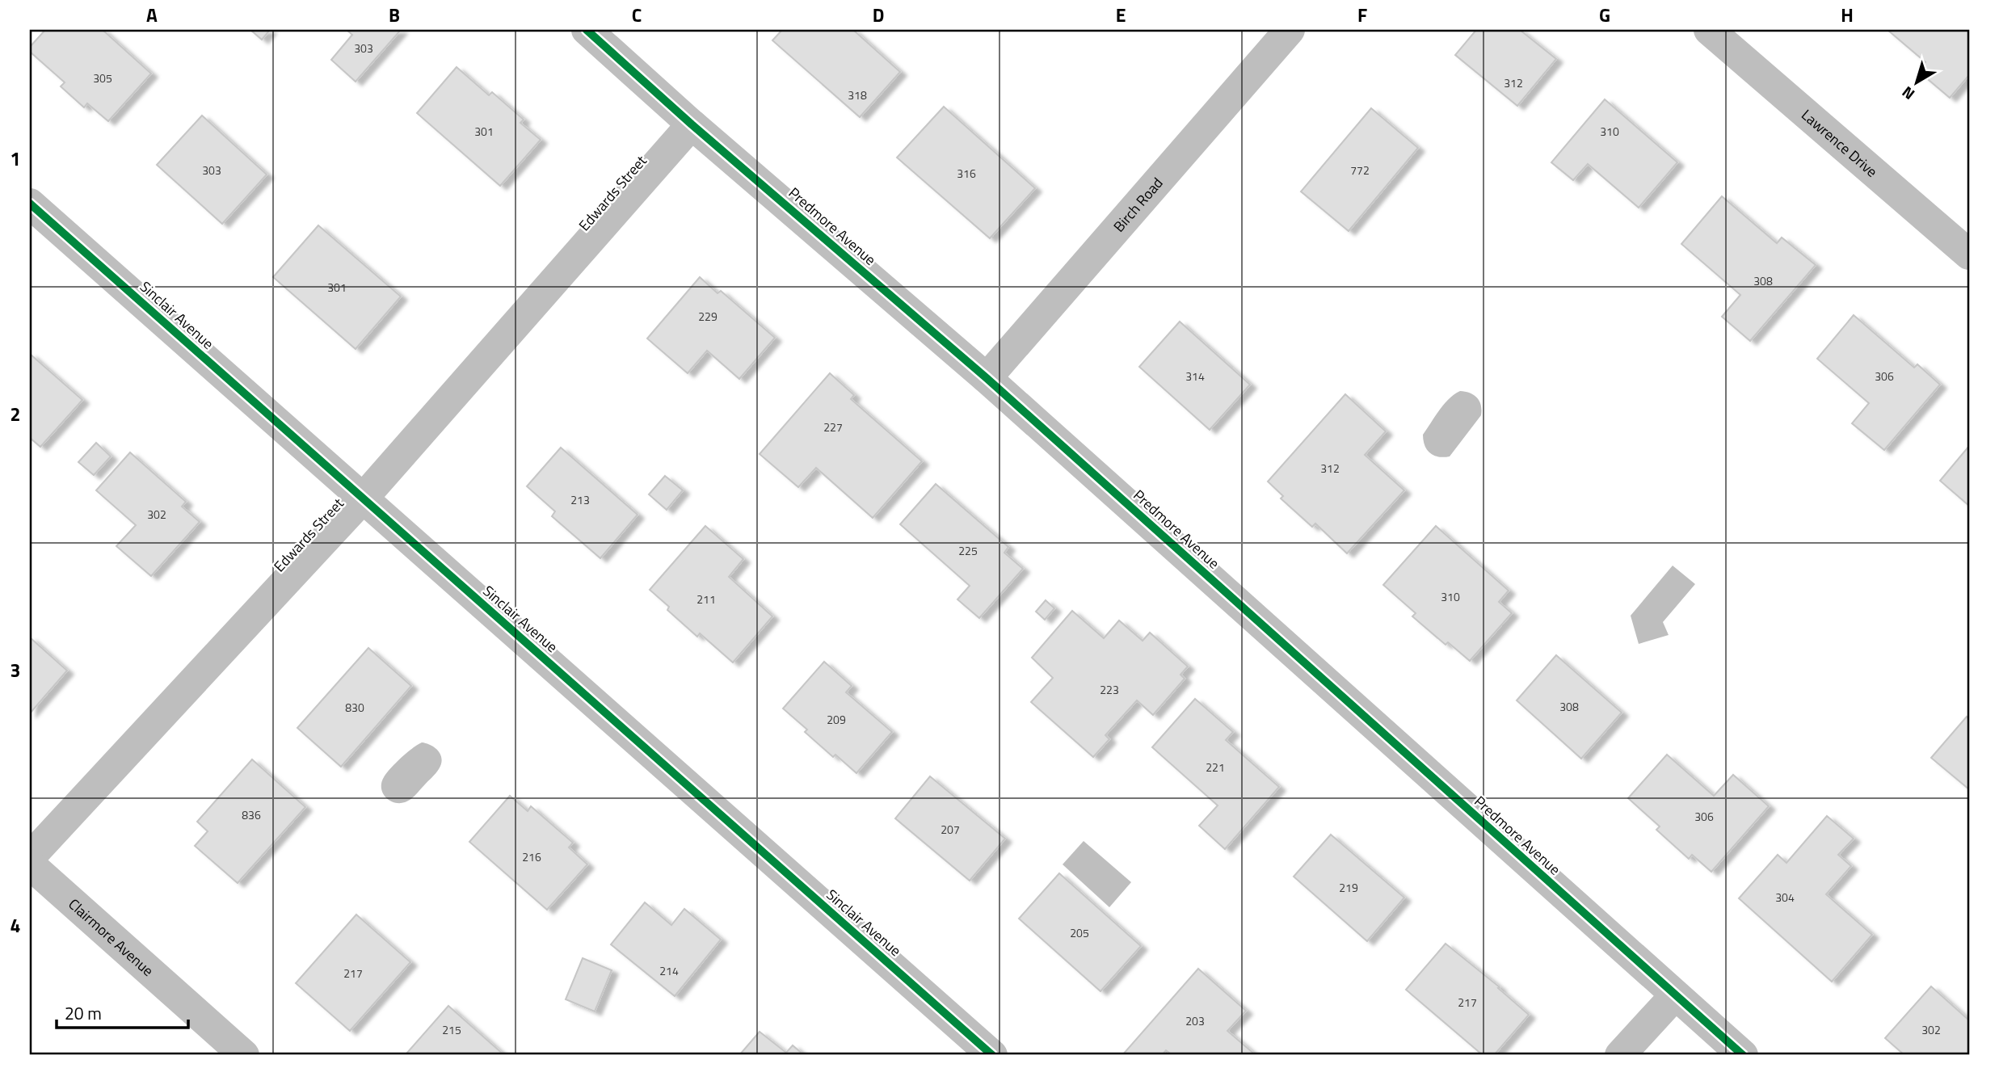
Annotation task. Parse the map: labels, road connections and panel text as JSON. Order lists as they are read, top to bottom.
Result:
{
  "streets": {
    "street": [
      "Lawrence Drive",
      "Edwards Street",
      "Birch Road",
      "Predmore Avenue",
      "Sinclair Avenue",
      "Clairmore Avenue"
    ]
  },
  "crossings": [
    ["Edwards Street", "Predmore Avenue"],
    ["Edwards Street", "Sinclair Avenue"],
    ["Birch Road", "Predmore Avenue"]
  ],
  "house_numbers": [
    "303",
    "305",
    "312",
    "318",
    "301",
    "310",
    "303",
    "772",
    "316",
    "308",
    "301",
    "229",
    "314",
    "306",
    "227",
    "312",
    "213",
    "302",
    "225",
    "310",
    "211",
    "223",
    "308",
    "830",
    "209",
    "221",
    "836",
    "306",
    "207",
    "216",
    "219",
    "304",
    "205",
    "214",
    "217",
    "217",
    "203",
    "215",
    "302"
  ],
  "scale_bar": "20 m",
  "north": "bottom left",
  "grid": {
    "columns": [
      "A",
      "B",
      "C",
      "D",
      "E",
      "F",
      "G",
      "H"
    ],
    "rows": [
      "1",
      "2",
      "3",
      "4"
    ]
  }
}
